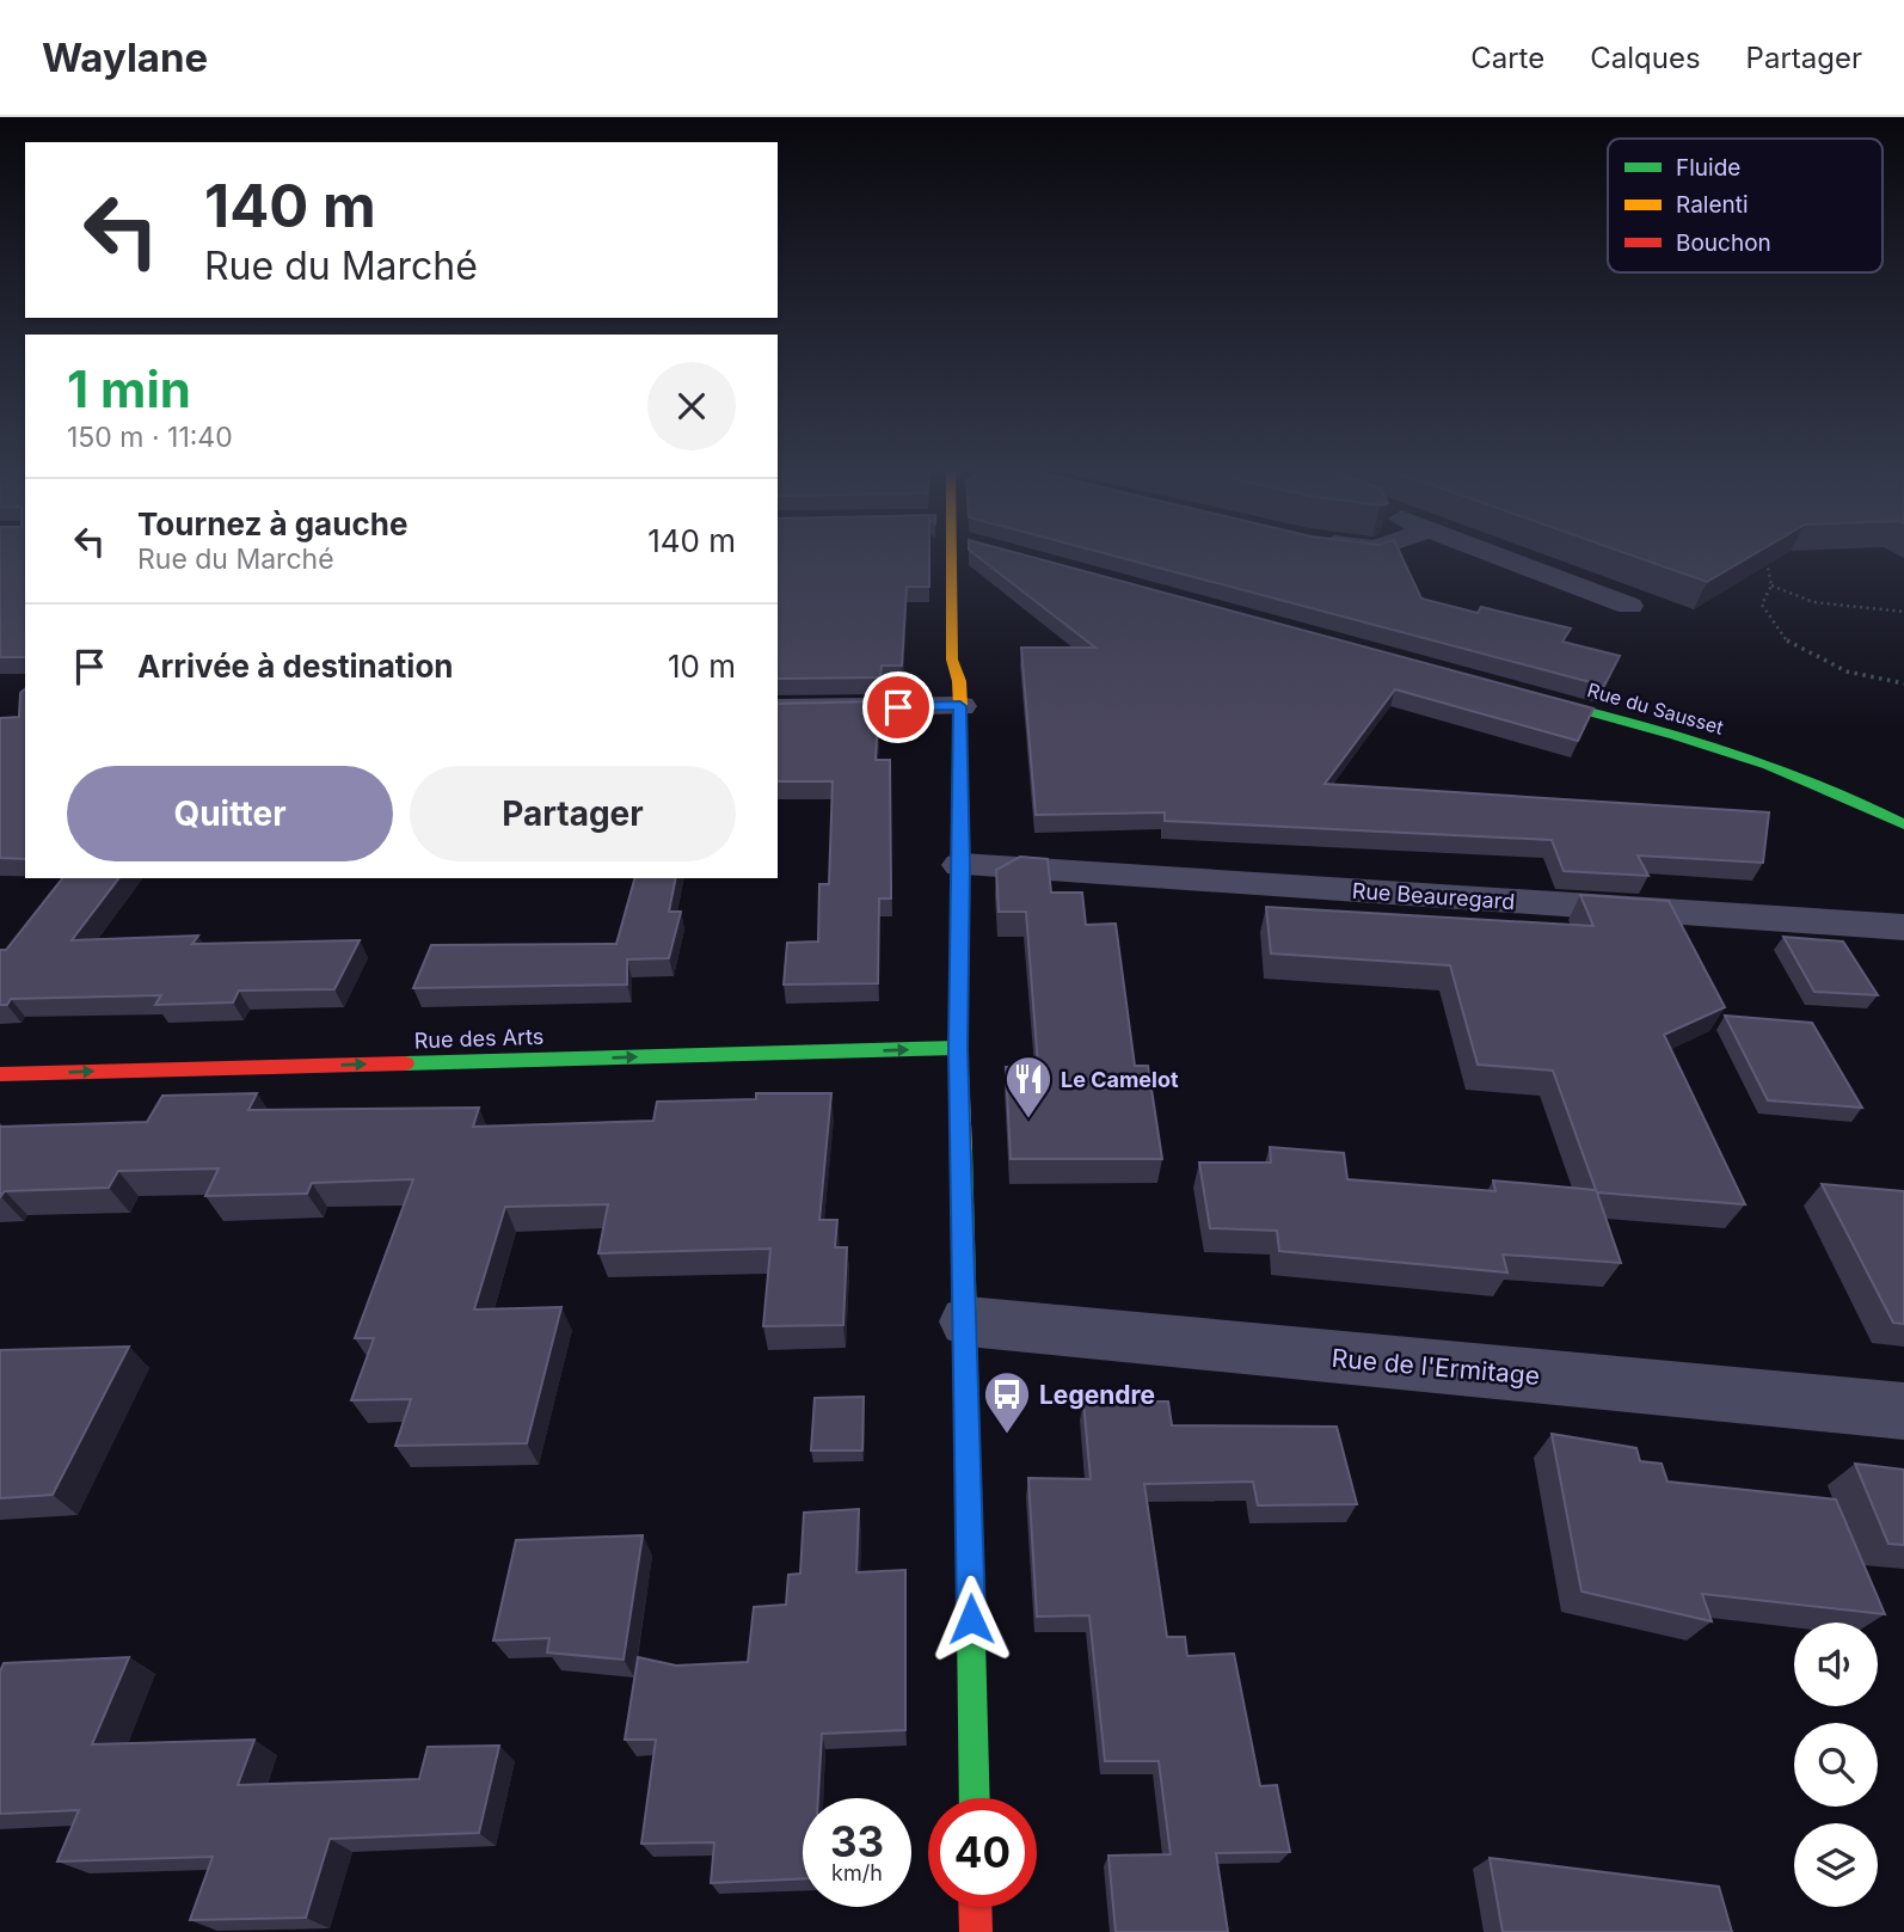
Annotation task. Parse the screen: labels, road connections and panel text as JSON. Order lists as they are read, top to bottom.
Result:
{
  "streets": {
    "street": [
      "Rue du Sausset",
      "Rue Beauregard",
      "Rue des Arts",
      "Rue de l'Ermitage"
    ]
  },
  "one_way": ["Rue des Arts"],
  "places": {
    "restaurant": ["Le Camelot"],
    "bus stop": ["Legendre"]
  },
  "legend": ["Fluide", "Ralenti", "Bouchon"],
  "page": {
    "header": "Waylane",
    "nav": ["Carte", "Calques", "Partager"],
    "turn": ["140 m", "Rue du Marché"],
    "heading": ["1 min", "150 m · 11:40"],
    "list": [
      {
        "name": "Tournez à gauche",
        "note": "Rue du Marché",
        "value": "140 m"
      },
      {
        "name": "Arrivée à destination",
        "value": "10 m"
      }
    ],
    "buttons": ["Quitter", "Partager"],
    "speed": "33 km/h",
    "limit": "40"
  }
}
